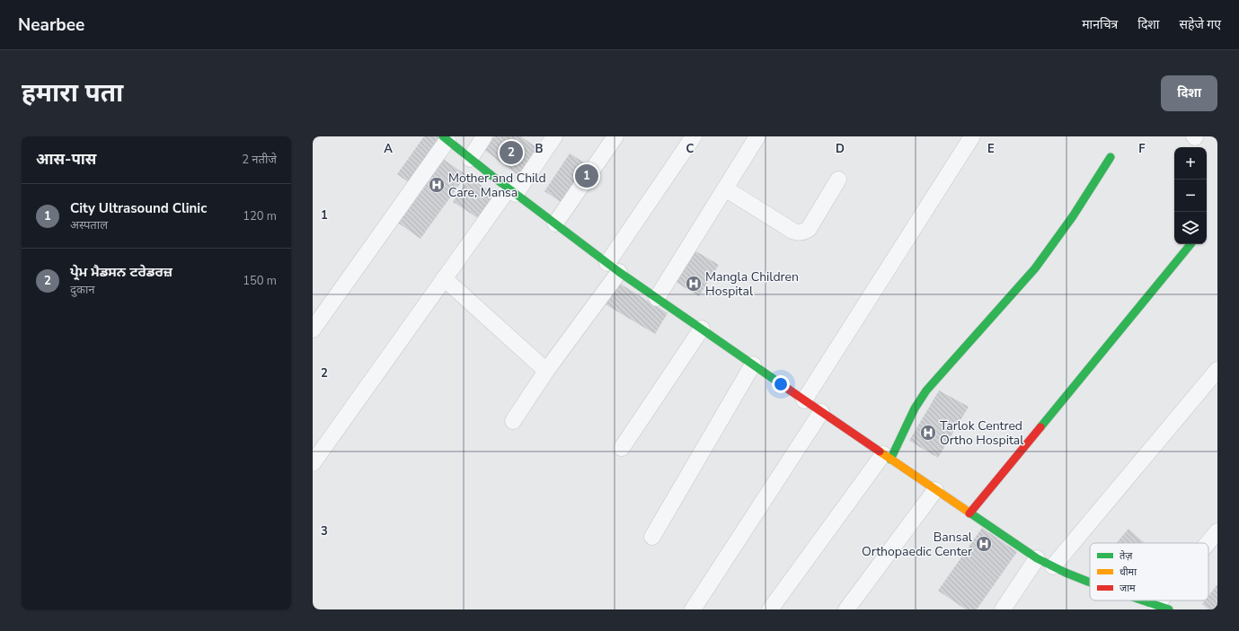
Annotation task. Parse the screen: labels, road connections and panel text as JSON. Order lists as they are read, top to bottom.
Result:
{
  "places": {
    "hospital": [
      "Mother and Child Care, Mansa",
      "Mangla Children Hospital",
      "Tarlok Centred Ortho Hospital",
      "Bansal Orthopaedic Center"
    ]
  },
  "legend": ["तेज़", "धीमा", "जाम"],
  "page": {
    "header": "Nearbee",
    "nav": ["मानचित्र", "दिशा", "सहेजे गए"],
    "buttons": "दिशा",
    "title": "हमारा पता",
    "heading": ["आस-पास", "2 नतीजे"],
    "pins": ["2", "1"],
    "map_buttons": ["+", "−"],
    "list": [
      {
        "mark": "1",
        "name": "City Ultrasound Clinic",
        "note": "अस्पताल",
        "value": "120 m"
      },
      {
        "mark": "2",
        "name": "ਪ੍ਰੇਮ ਮੈਡਸਨ ਟਰੇਡਰਜ਼",
        "note": "दुकान",
        "value": "150 m"
      }
    ]
  },
  "grid": {
    "columns": [
      "A",
      "B",
      "C",
      "D",
      "E",
      "F"
    ],
    "rows": ["1", "2", "3"]
  }
}
